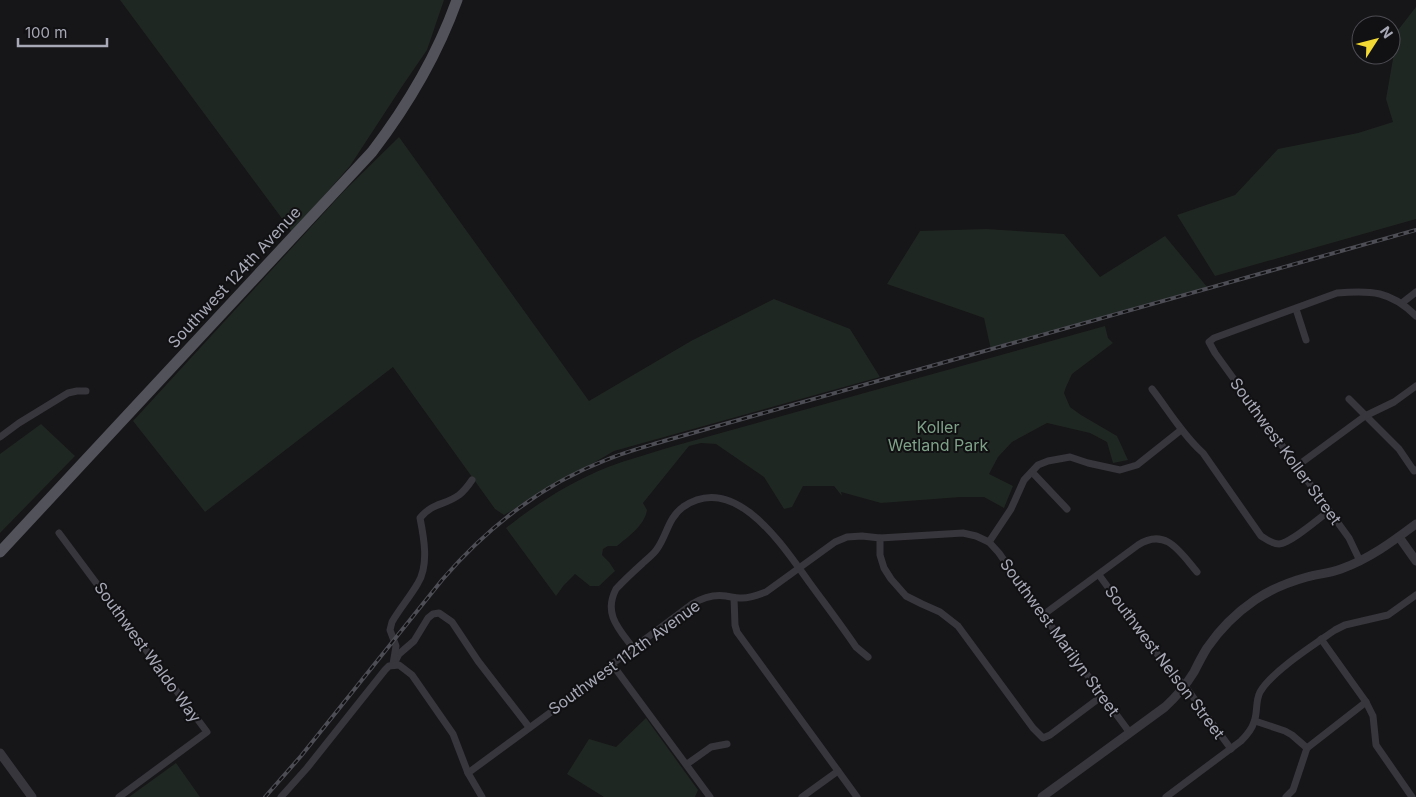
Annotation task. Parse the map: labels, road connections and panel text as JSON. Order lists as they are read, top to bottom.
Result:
{
  "streets": {
    "main road": ["Southwest 124th Avenue"],
    "street": [
      "Southwest Koller Street",
      "Southwest Marilyn Street",
      "Southwest Waldo Way",
      "Southwest 112th Avenue",
      "Southwest Nelson Street"
    ]
  },
  "crossings": [
    ["Southwest Marilyn Street", "Southwest 112th Avenue"]
  ],
  "parks": ["Koller Wetland Park"],
  "scale_bar": "100 m",
  "north": "top right"
}
